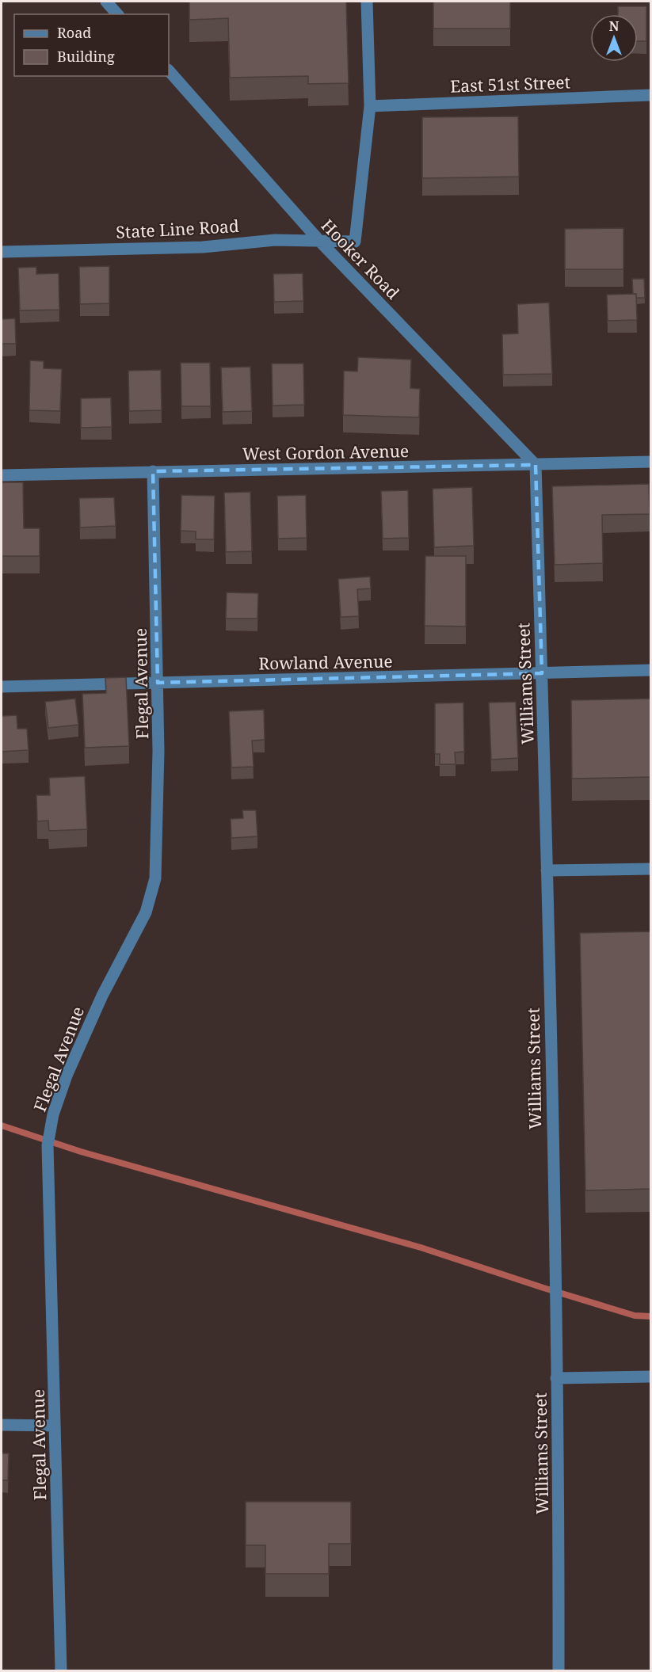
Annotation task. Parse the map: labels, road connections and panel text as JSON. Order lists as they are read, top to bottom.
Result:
{
  "streets": {
    "street": [
      "East 51st Street",
      "State Line Road",
      "Hooker Road",
      "West Gordon Avenue",
      "Rowland Avenue",
      "Flegal Avenue",
      "Williams Street"
    ]
  },
  "crossings": [
    ["East 51st Street", "State Line Road"],
    ["State Line Road", "Hooker Road"],
    ["Hooker Road", "West Gordon Avenue"],
    ["Hooker Road", "Williams Street"],
    ["West Gordon Avenue", "Flegal Avenue"],
    ["West Gordon Avenue", "Williams Street"],
    ["Rowland Avenue", "Flegal Avenue"],
    ["Rowland Avenue", "Williams Street"]
  ],
  "legend": ["Road", "Building"],
  "north": "top"
}
